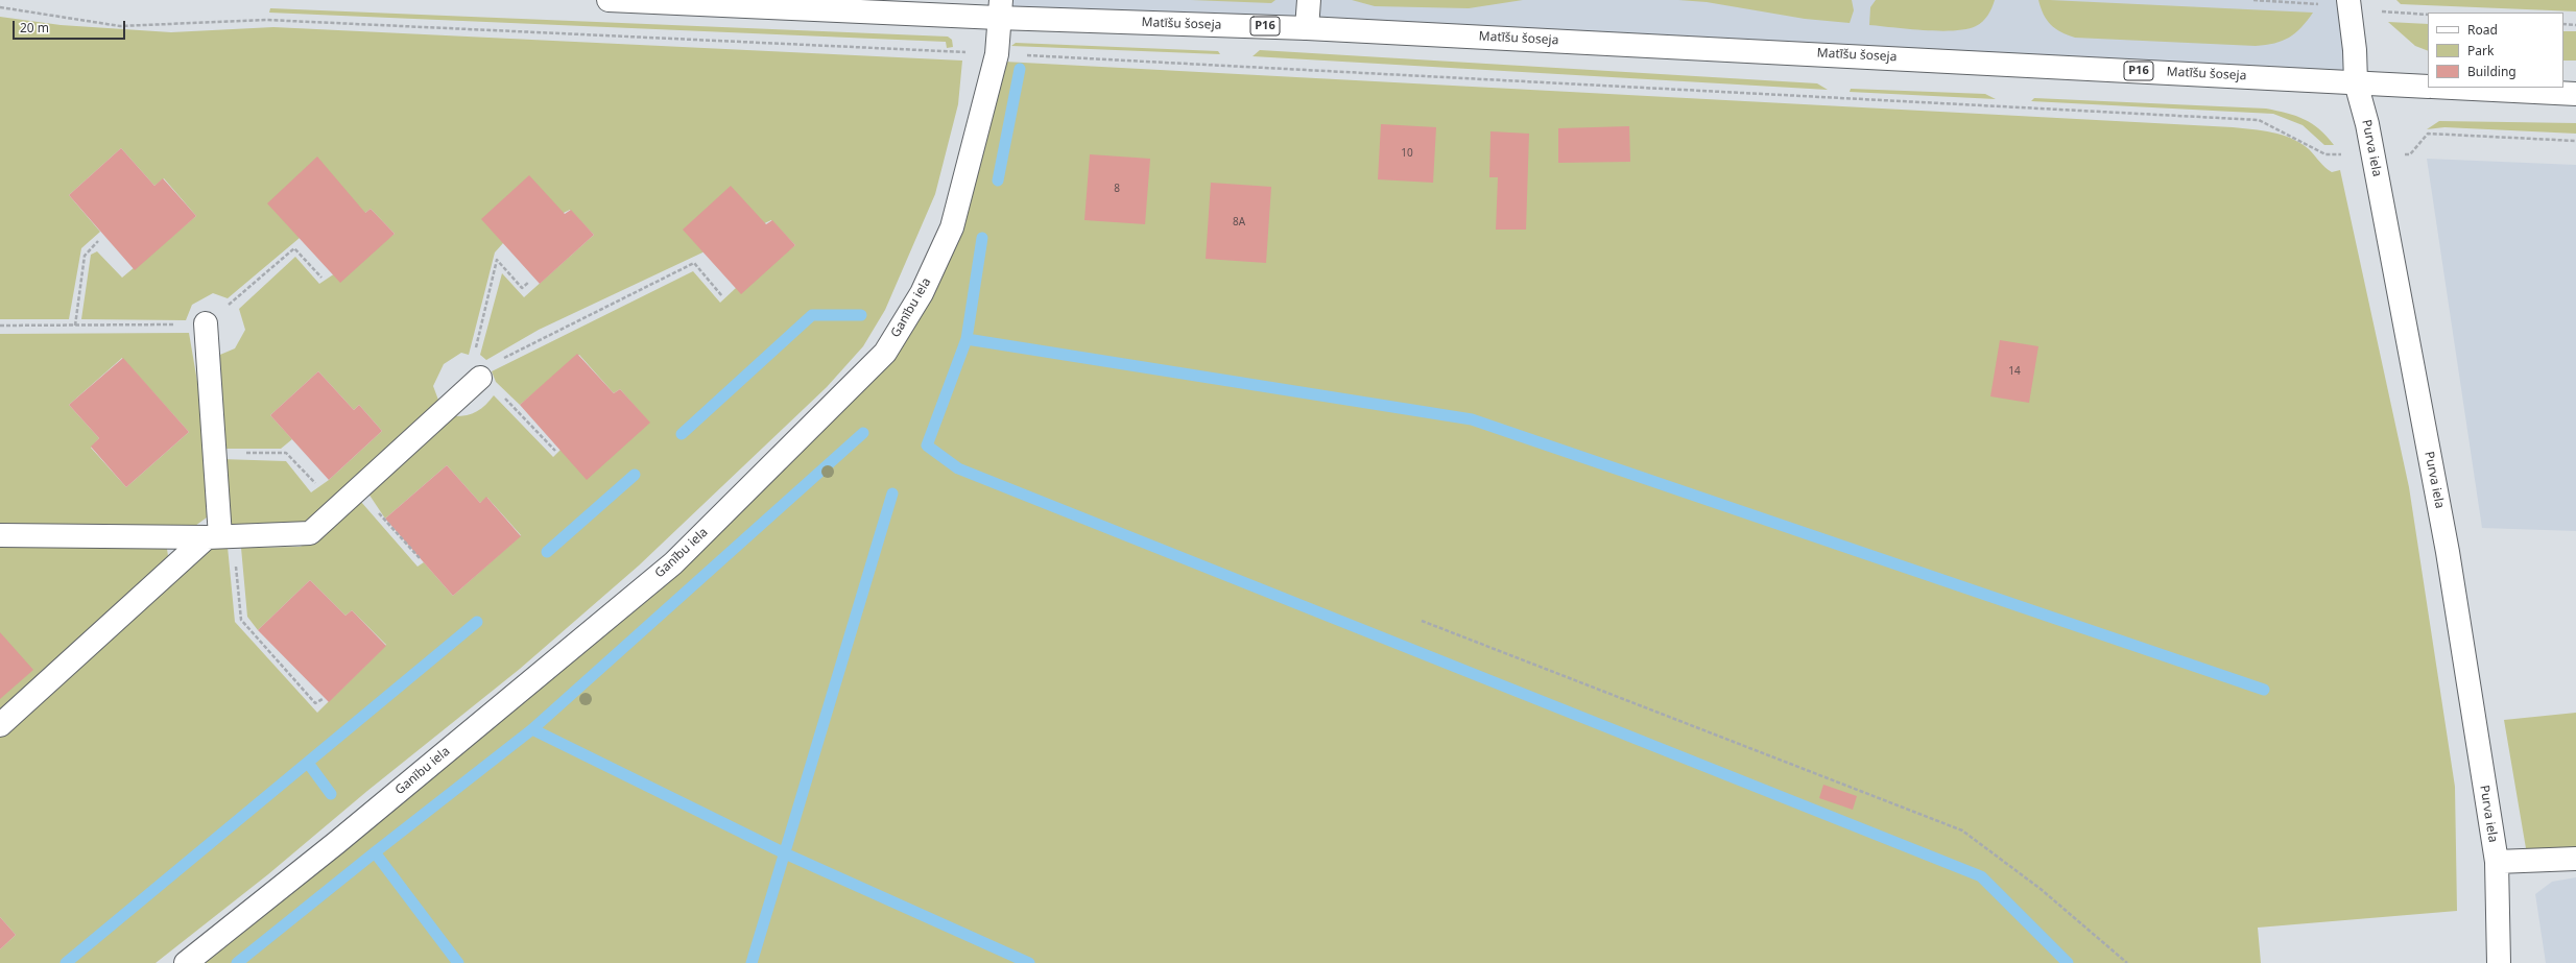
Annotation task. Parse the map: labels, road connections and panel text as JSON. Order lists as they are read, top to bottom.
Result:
{
  "streets": {
    "street": [
      "Matīšu šoseja",
      "P16",
      "Purva iela",
      "Ganību iela"
    ]
  },
  "crossings": [
    ["Matīšu šoseja", "Purva iela"],
    ["Matīšu šoseja", "Ganību iela"]
  ],
  "house_numbers": [
    "10",
    "8",
    "8A",
    "14"
  ],
  "legend": ["Road", "Park", "Building"],
  "scale_bar": "20 m"
}
